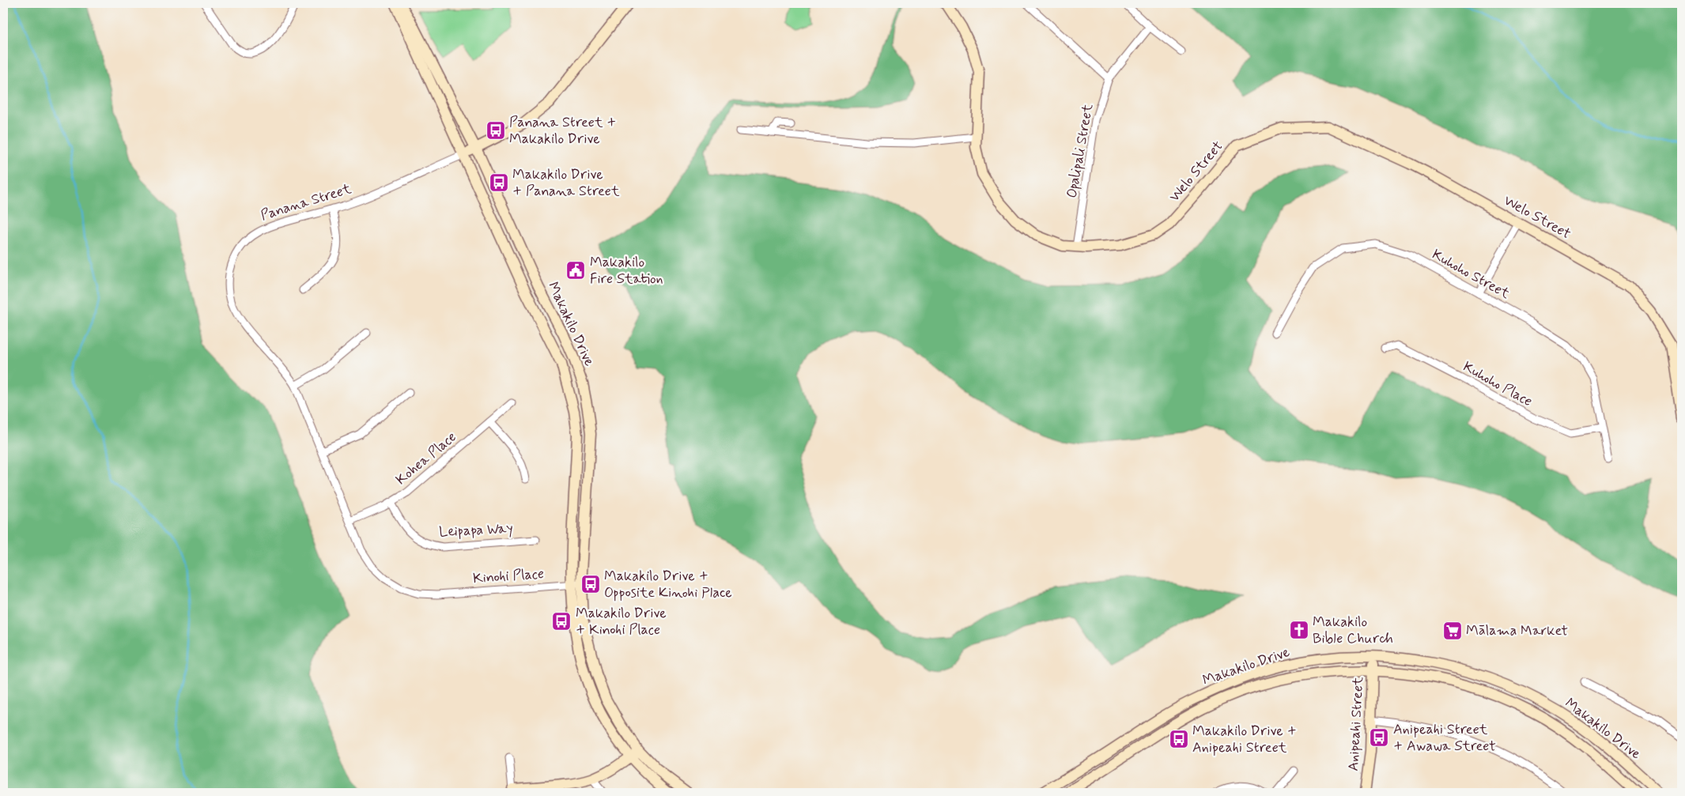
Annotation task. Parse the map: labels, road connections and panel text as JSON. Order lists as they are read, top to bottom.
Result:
{
  "streets": {
    "main road": [
      "Welo Street",
      "Panana Street",
      "Makakilo Drive",
      "Anipeahi Street"
    ],
    "street": [
      "Opalipali Street",
      "Kuhoho Street",
      "Kuhoho Place",
      "Kohea Place",
      "Leipapa Way",
      "Kinohi Place"
    ]
  },
  "crossings": [
    ["Opalipali Street", "Welo Street"],
    ["Panana Street", "Makakilo Drive"],
    ["Panana Street", "Kohea Place"],
    ["Panana Street", "Kinohi Place"],
    ["Kuhoho Street", "Kuhoho Place"],
    ["Makakilo Drive", "Kinohi Place"],
    ["Makakilo Drive", "Anipeahi Street"],
    ["Kohea Place", "Leipapa Way"]
  ],
  "places": {
    "bus stop": [
      "Panana Street + Makakilo Drive",
      "Makakilo Drive + Panana Street",
      "Makakilo Drive + Opposite Kinohi Place",
      "Makakilo Drive + Kinohi Place",
      "Anipeahi Street + Awawa Street",
      "Makakilo Drive + Anipeahi Street"
    ],
    "public building": ["Makakilo Fire Station"],
    "church": ["Makakilo Bible Church"],
    "supermarket": ["Mālama Market"]
  }
}
